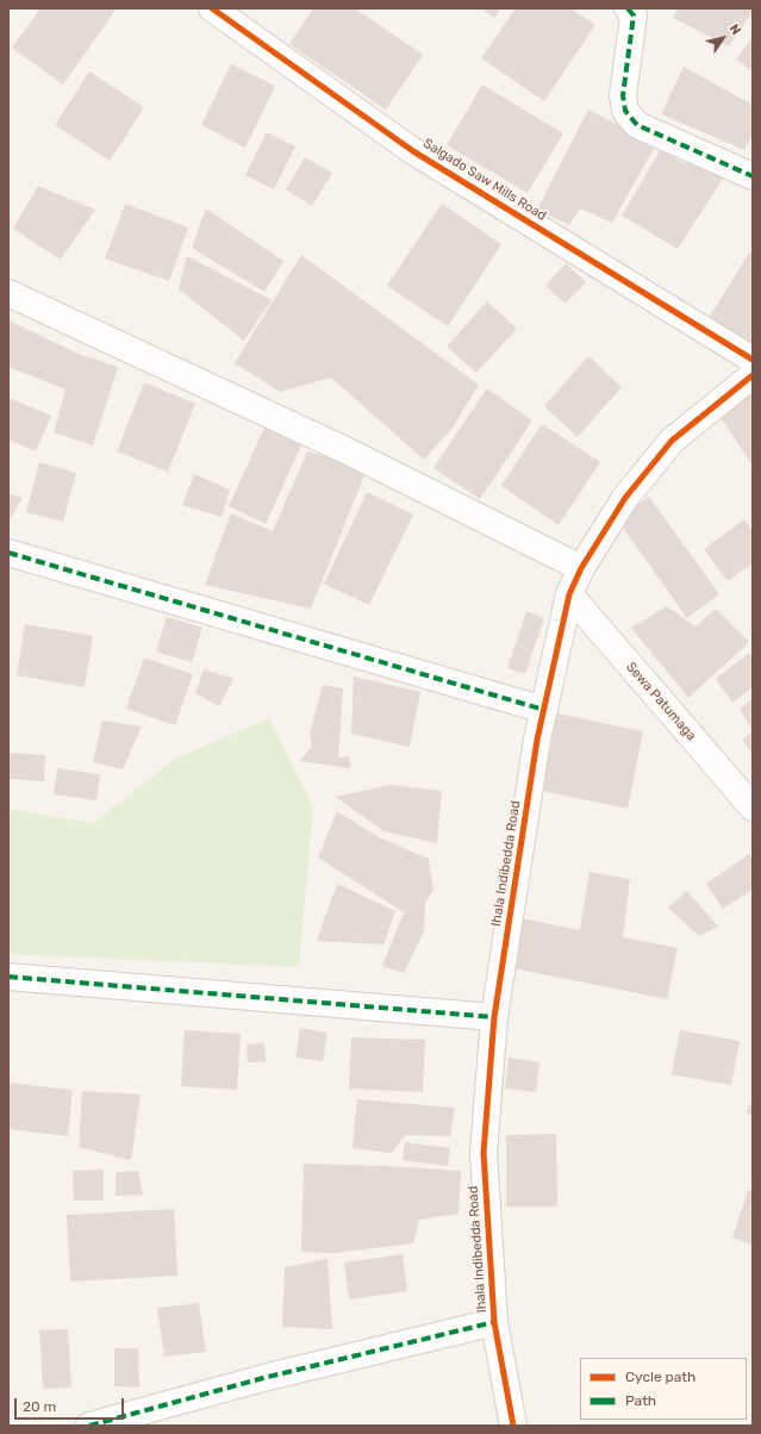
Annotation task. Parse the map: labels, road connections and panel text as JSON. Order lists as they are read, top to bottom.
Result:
{
  "streets": {
    "street": ["Salgado Saw Mills Road", "Sewa Patumaga", "Ihala Indibedda Road"]
  },
  "crossings": [
    ["Sewa Patumaga", "Ihala Indibedda Road"]
  ],
  "legend": ["Cycle path", "Path"],
  "scale_bar": "20 m",
  "north": "top right"
}
